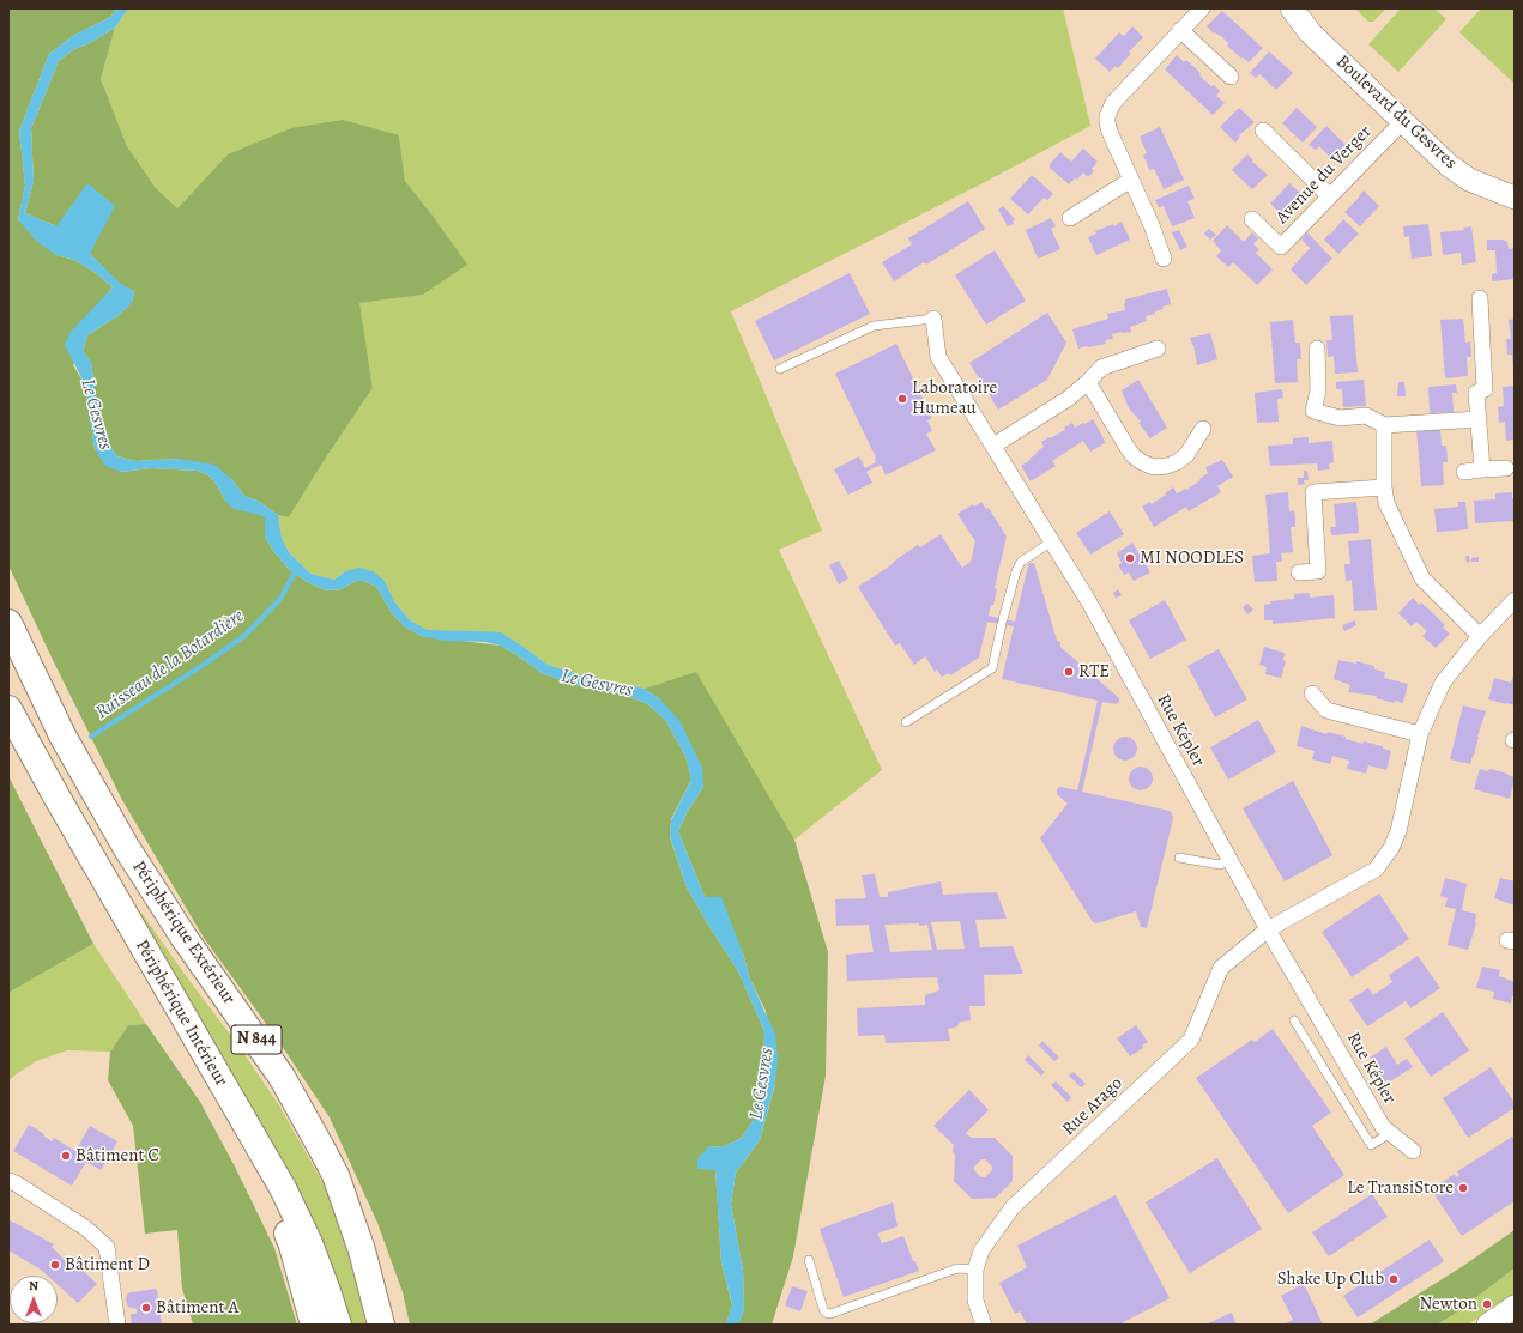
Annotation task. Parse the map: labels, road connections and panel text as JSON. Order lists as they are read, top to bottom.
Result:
{
  "streets": {
    "highway": ["Périphérique Extérieur", "Périphérique Intérieur", "N 844"],
    "street": [
      "Boulevard du Gesvres",
      "Avenue du Verger",
      "Rue Képler",
      "Rue Arago"
    ]
  },
  "crossings": [
    ["Boulevard du Gesvres", "Avenue du Verger"],
    ["Rue Képler", "Rue Arago"]
  ],
  "water": ["Le Gesvres", "Ruisseau de la Botardière"],
  "places": [
    "Laboratoire Humeau",
    "MI NOODLES",
    "RTE",
    "Bâtiment C",
    "Le TransiStore",
    "Bâtiment D",
    "Shake Up Club",
    "Newton",
    "Bâtiment A"
  ],
  "north": "top"
}
